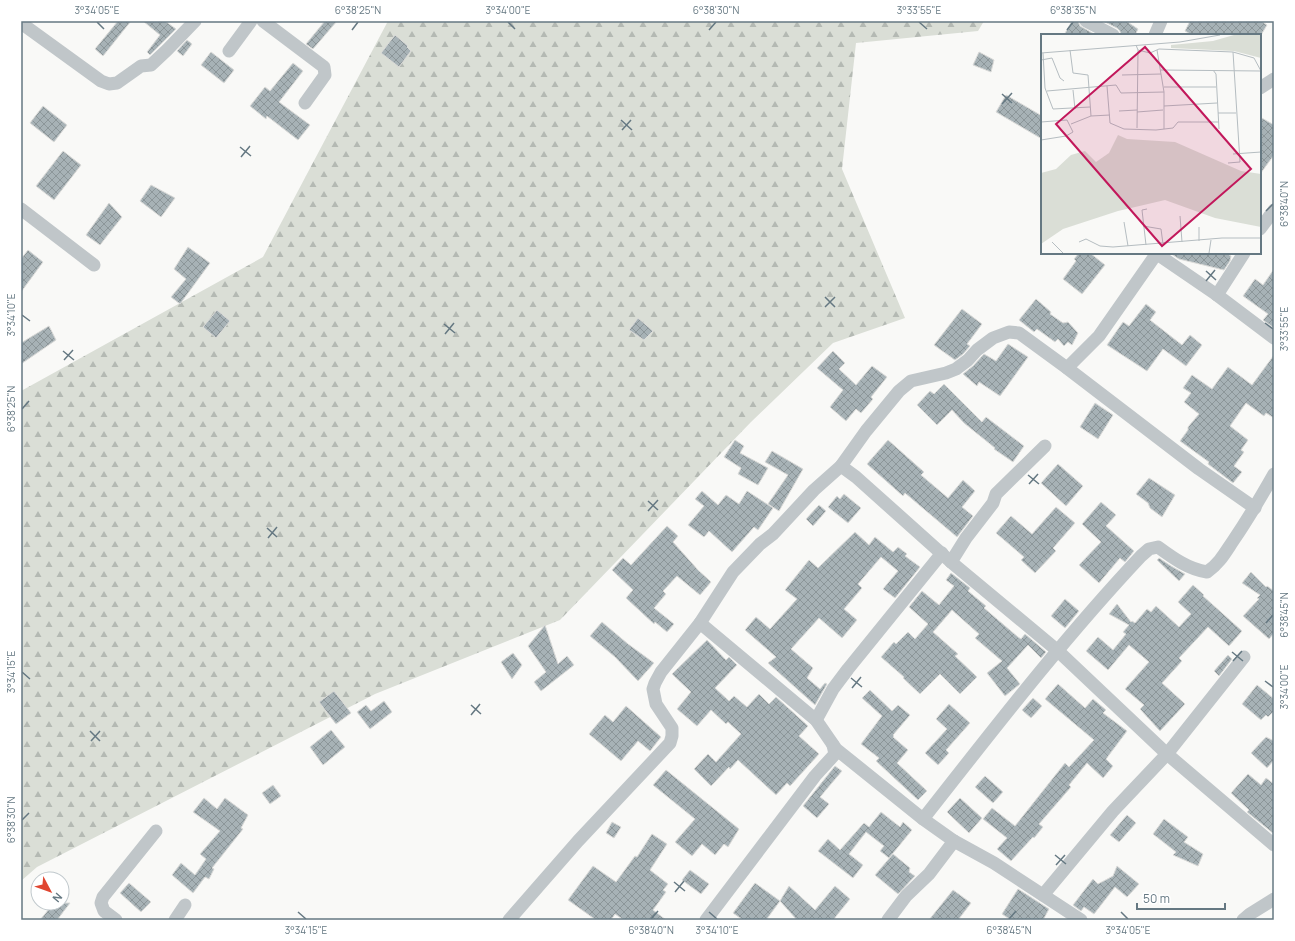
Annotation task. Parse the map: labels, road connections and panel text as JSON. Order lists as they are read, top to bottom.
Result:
{
  "scale_bar": "50 m",
  "north": "bottom right",
  "coordinates": [
    "3°34'05\"E",
    "6°38'25\"N",
    "3°34'00\"E",
    "6°38'30\"N",
    "3°33'55\"E",
    "6°38'35\"N",
    "6°38'40\"N",
    "3°34'10\"E",
    "6°38'45\"N",
    "3°34'15\"E"
  ]
}
